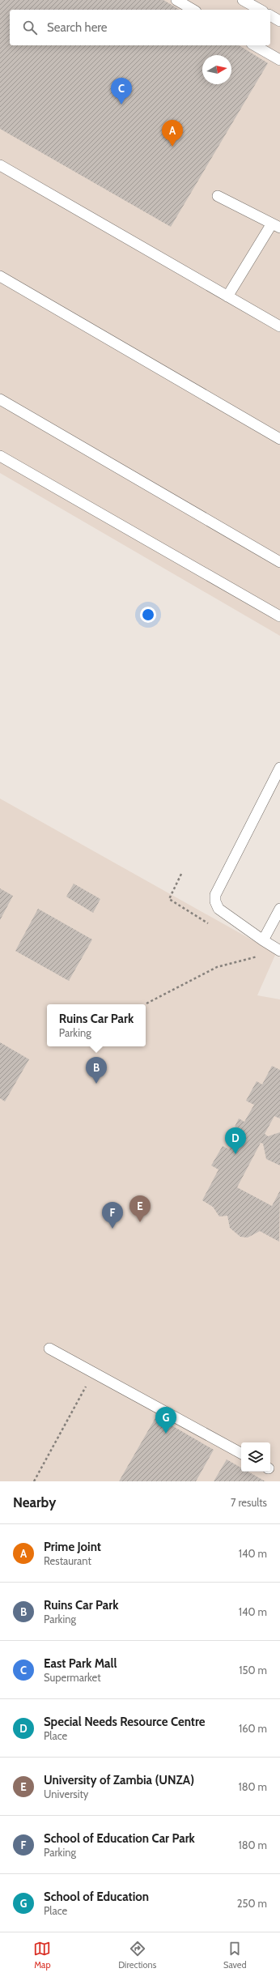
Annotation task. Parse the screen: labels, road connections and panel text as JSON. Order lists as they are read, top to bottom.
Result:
{
  "north": "right",
  "page": {
    "search": "Search here",
    "pins": [
      "C",
      "A",
      "B",
      "D",
      "E",
      "F",
      "G"
    ],
    "popup": ["Ruins Car Park", "Parking"],
    "heading": ["Nearby", "7 results"],
    "list": [
      {
        "mark": "A",
        "name": "Prime Joint",
        "note": "Restaurant",
        "value": "140 m"
      },
      {
        "mark": "B",
        "name": "Ruins Car Park",
        "note": "Parking",
        "value": "140 m"
      },
      {
        "mark": "C",
        "name": "East Park Mall",
        "note": "Supermarket",
        "value": "150 m"
      },
      {
        "mark": "D",
        "name": "Special Needs Resource Centre",
        "note": "Place",
        "value": "160 m"
      },
      {
        "mark": "E",
        "name": "University of Zambia (UNZA)",
        "note": "University",
        "value": "180 m"
      },
      {
        "mark": "F",
        "name": "School of Education Car Park",
        "note": "Parking",
        "value": "180 m"
      },
      {
        "mark": "G",
        "name": "School of Education",
        "note": "Place",
        "value": "250 m"
      }
    ],
    "nav": ["Map", "Directions", "Saved"]
  }
}
